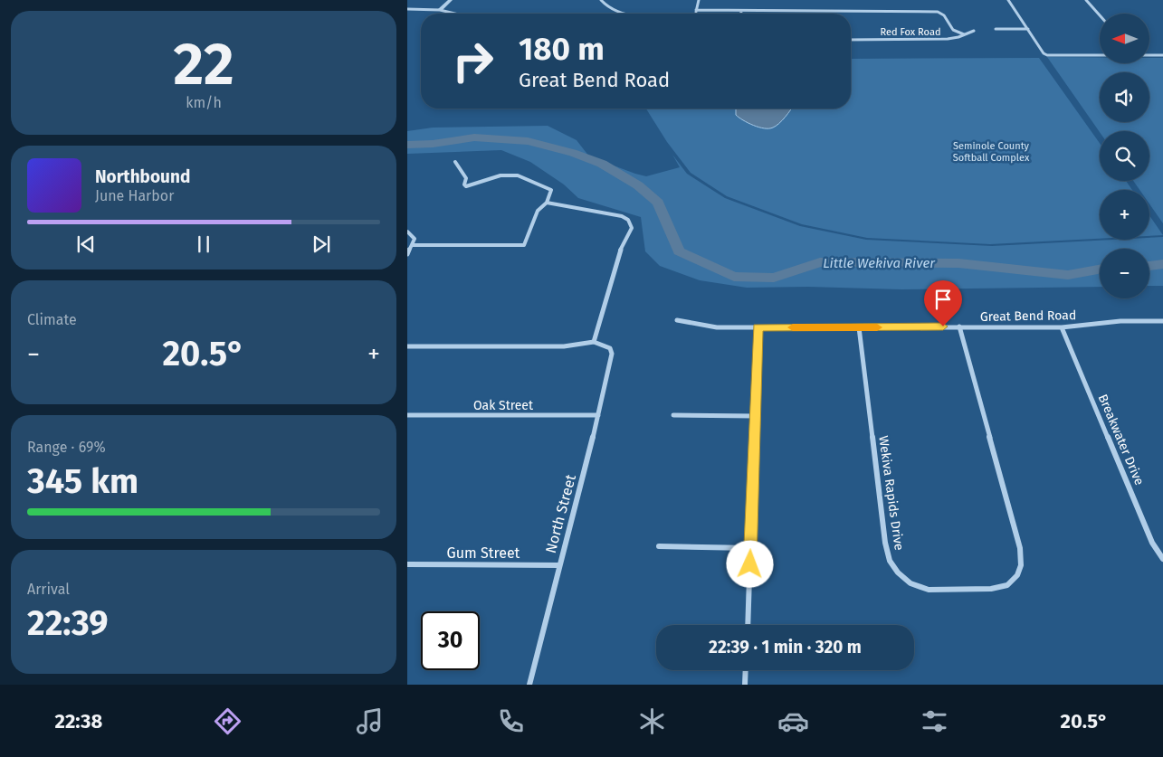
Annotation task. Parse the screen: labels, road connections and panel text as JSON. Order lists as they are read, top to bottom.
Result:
{
  "streets": {
    "street": [
      "Red Fox Road",
      "Great Bend Road",
      "Oak Street",
      "Breakwater Drive",
      "Wekiva Rapids Drive",
      "North Street",
      "Gum Street"
    ]
  },
  "crossings": [
    ["Great Bend Road", "Breakwater Drive"],
    ["Great Bend Road", "Wekiva Rapids Drive"],
    ["Oak Street", "North Street"],
    ["North Street", "Gum Street"]
  ],
  "water": ["Little Wekiva River"],
  "parks": ["Seminole County Softball Complex"],
  "north": "left",
  "page": {
    "tile": [
      ["22", "km/h"],
      "Climate",
      ["Range · 69%", "345 km"],
      ["Arrival", "22:39"]
    ],
    "map_buttons": ["+", "−"],
    "turn": ["180 m", "Great Bend Road"],
    "song": ["Northbound", "June Harbor"],
    "heat": ["−", "20.5°", "+"],
    "limit": "30",
    "trip": "22:39 · 1 min · 320 m",
    "tabs": ["22:38", "20.5°"]
  }
}
